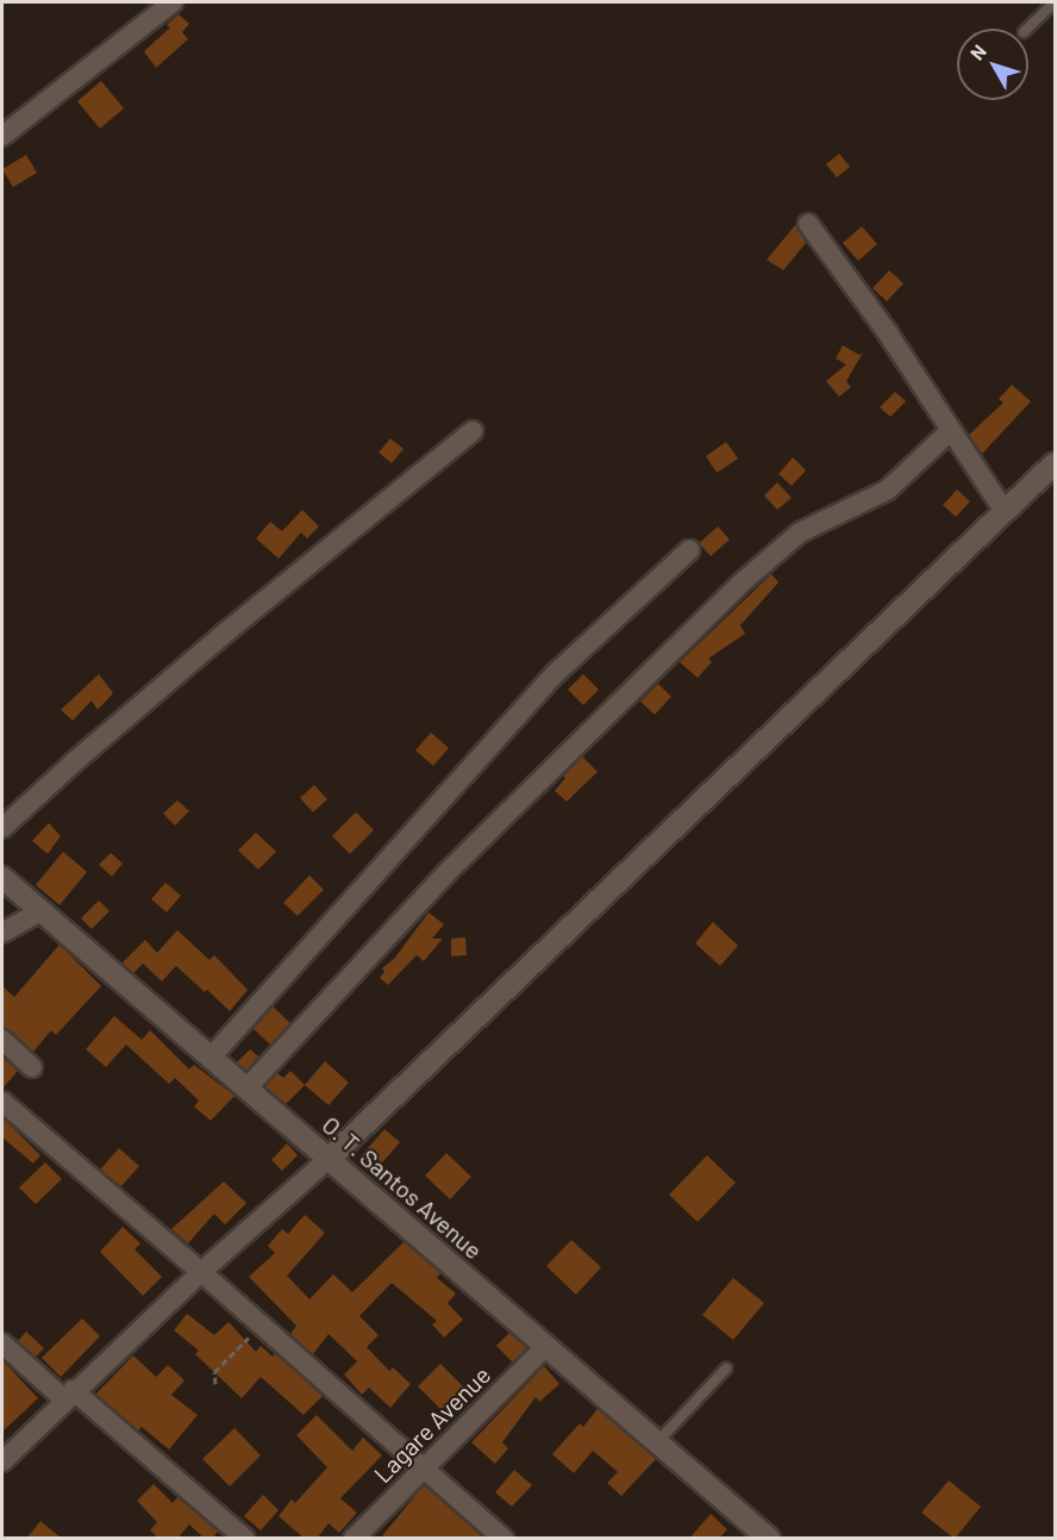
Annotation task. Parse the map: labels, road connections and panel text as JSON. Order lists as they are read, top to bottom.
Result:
{
  "streets": {
    "street": ["O. T. Santos Avenue", "Lagare Avenue"]
  },
  "crossings": [
    ["O. T. Santos Avenue", "Lagare Avenue"]
  ],
  "north": "top left"
}
